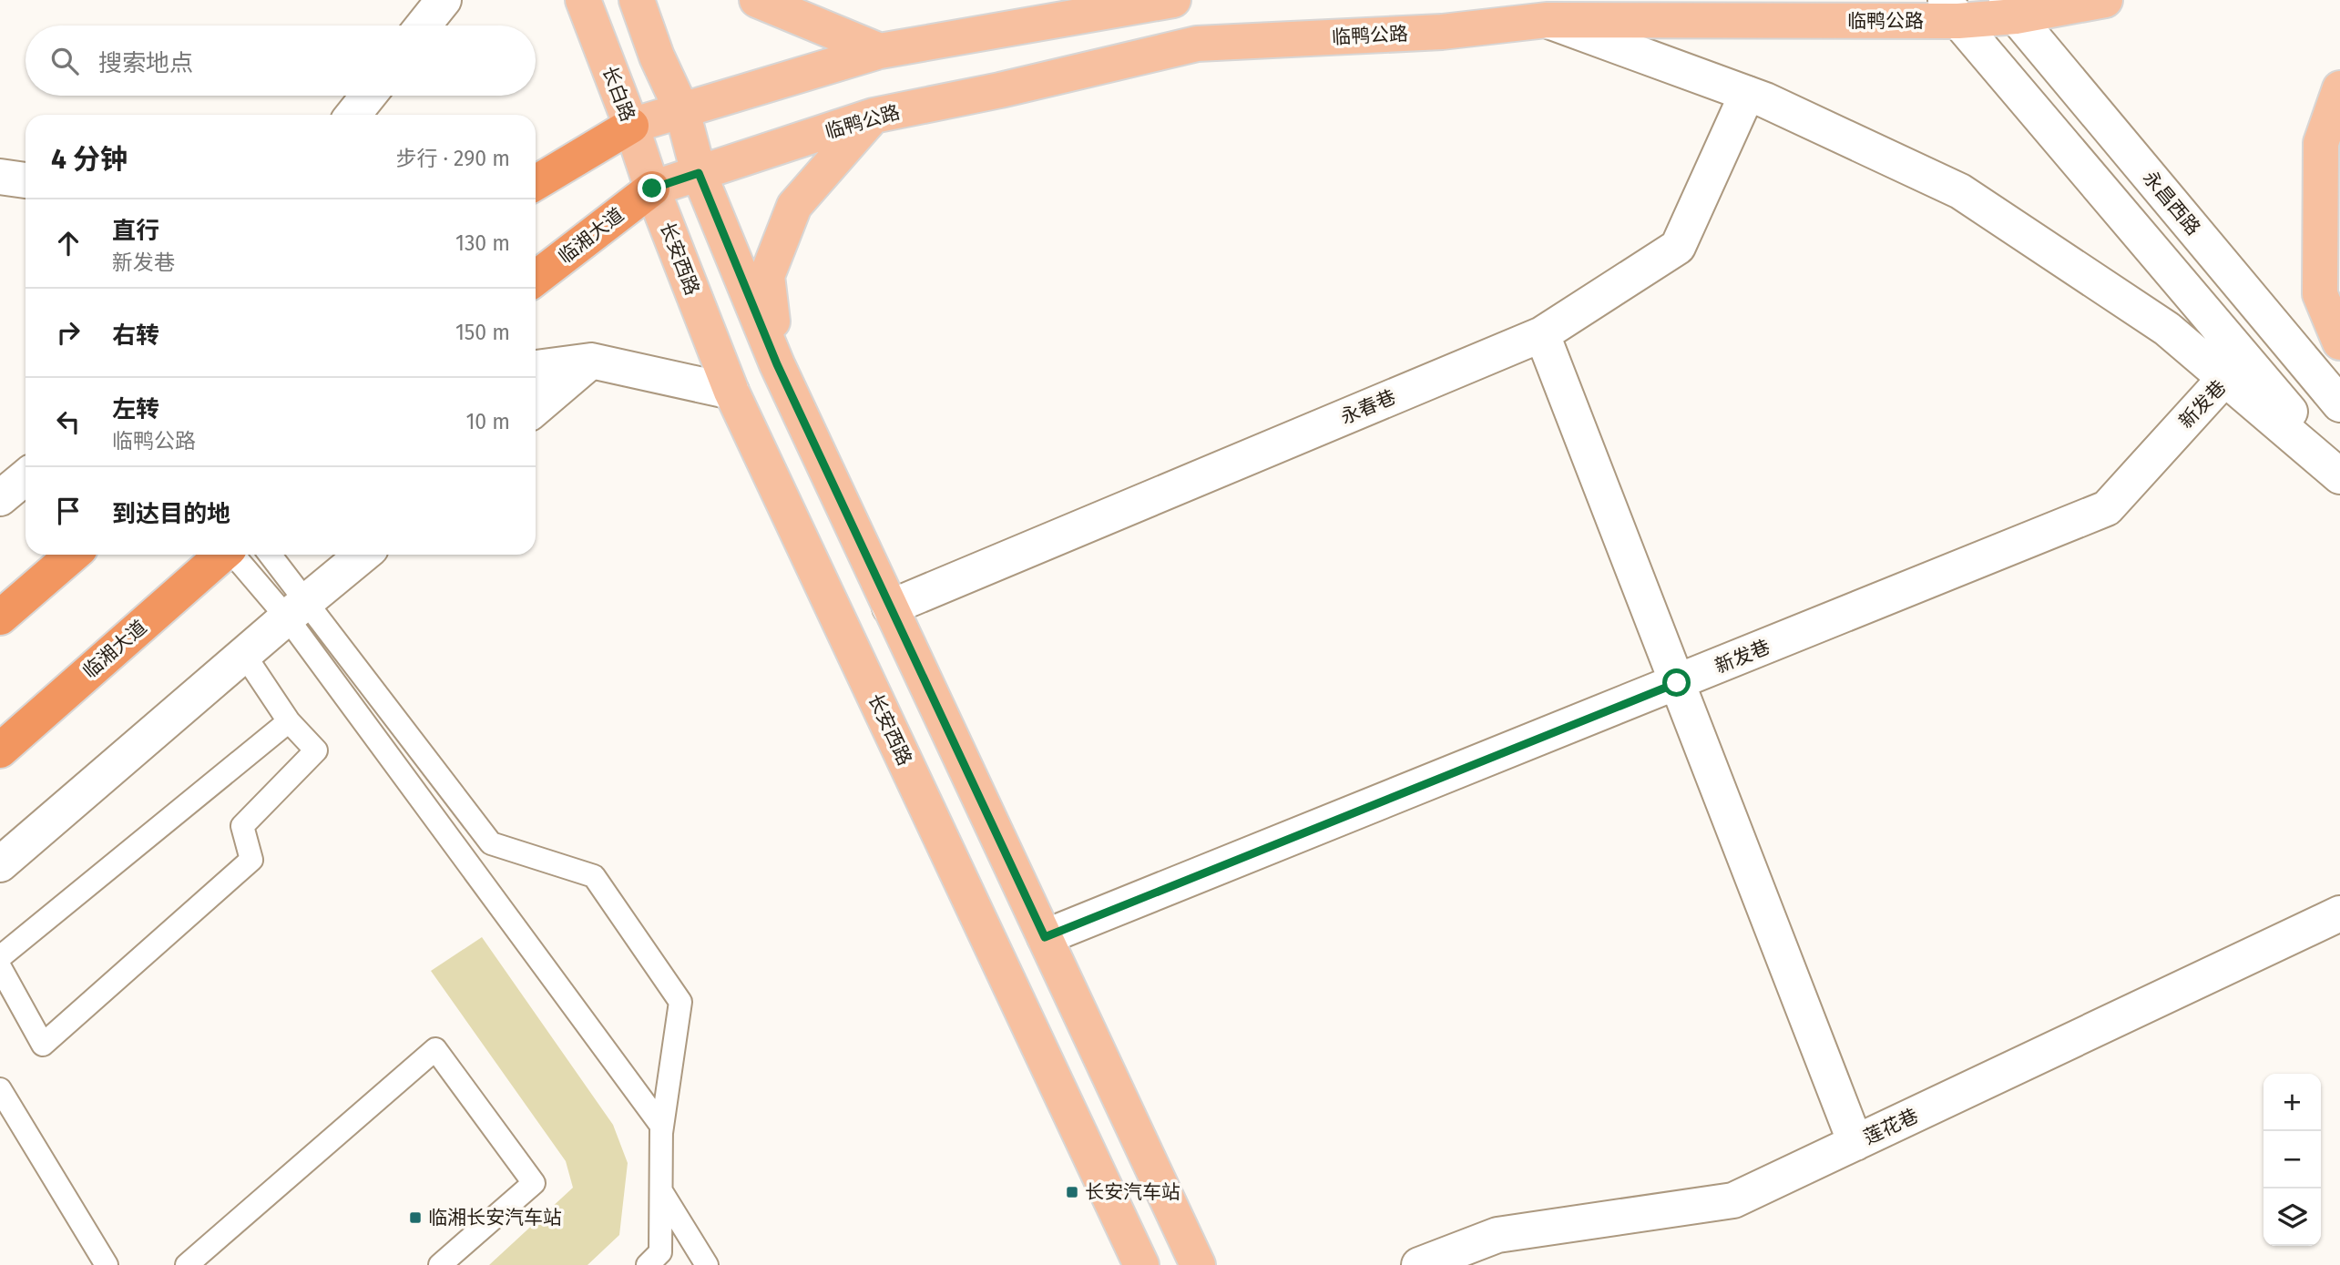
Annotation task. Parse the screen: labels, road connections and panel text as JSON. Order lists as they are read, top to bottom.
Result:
{
  "streets": {
    "highway": ["临湘大道"],
    "main road": ["临鸭公路", "长白路", "长安西路"],
    "street": [
      "永昌西路",
      "新发巷",
      "永春巷",
      "莲花巷"
    ]
  },
  "crossings": [
    ["临鸭公路", "长白路"],
    ["临鸭公路", "永昌西路"],
    ["临鸭公路", "临湘大道"],
    ["临鸭公路", "长安西路"],
    ["长白路", "临湘大道"],
    ["长白路", "长安西路"],
    ["临湘大道", "长安西路"]
  ],
  "places": {
    "transit": ["长安汽车站", "临湘长安汽车站"]
  },
  "page": {
    "search": "搜索地点",
    "heading": ["4 分钟", "步行 · 290 m"],
    "list": [
      ["直行", "新发巷", "130 m"],
      ["右转", "150 m"],
      ["左转", "临鸭公路", "10 m"],
      "到达目的地"
    ],
    "map_buttons": ["+", "−"]
  }
}
